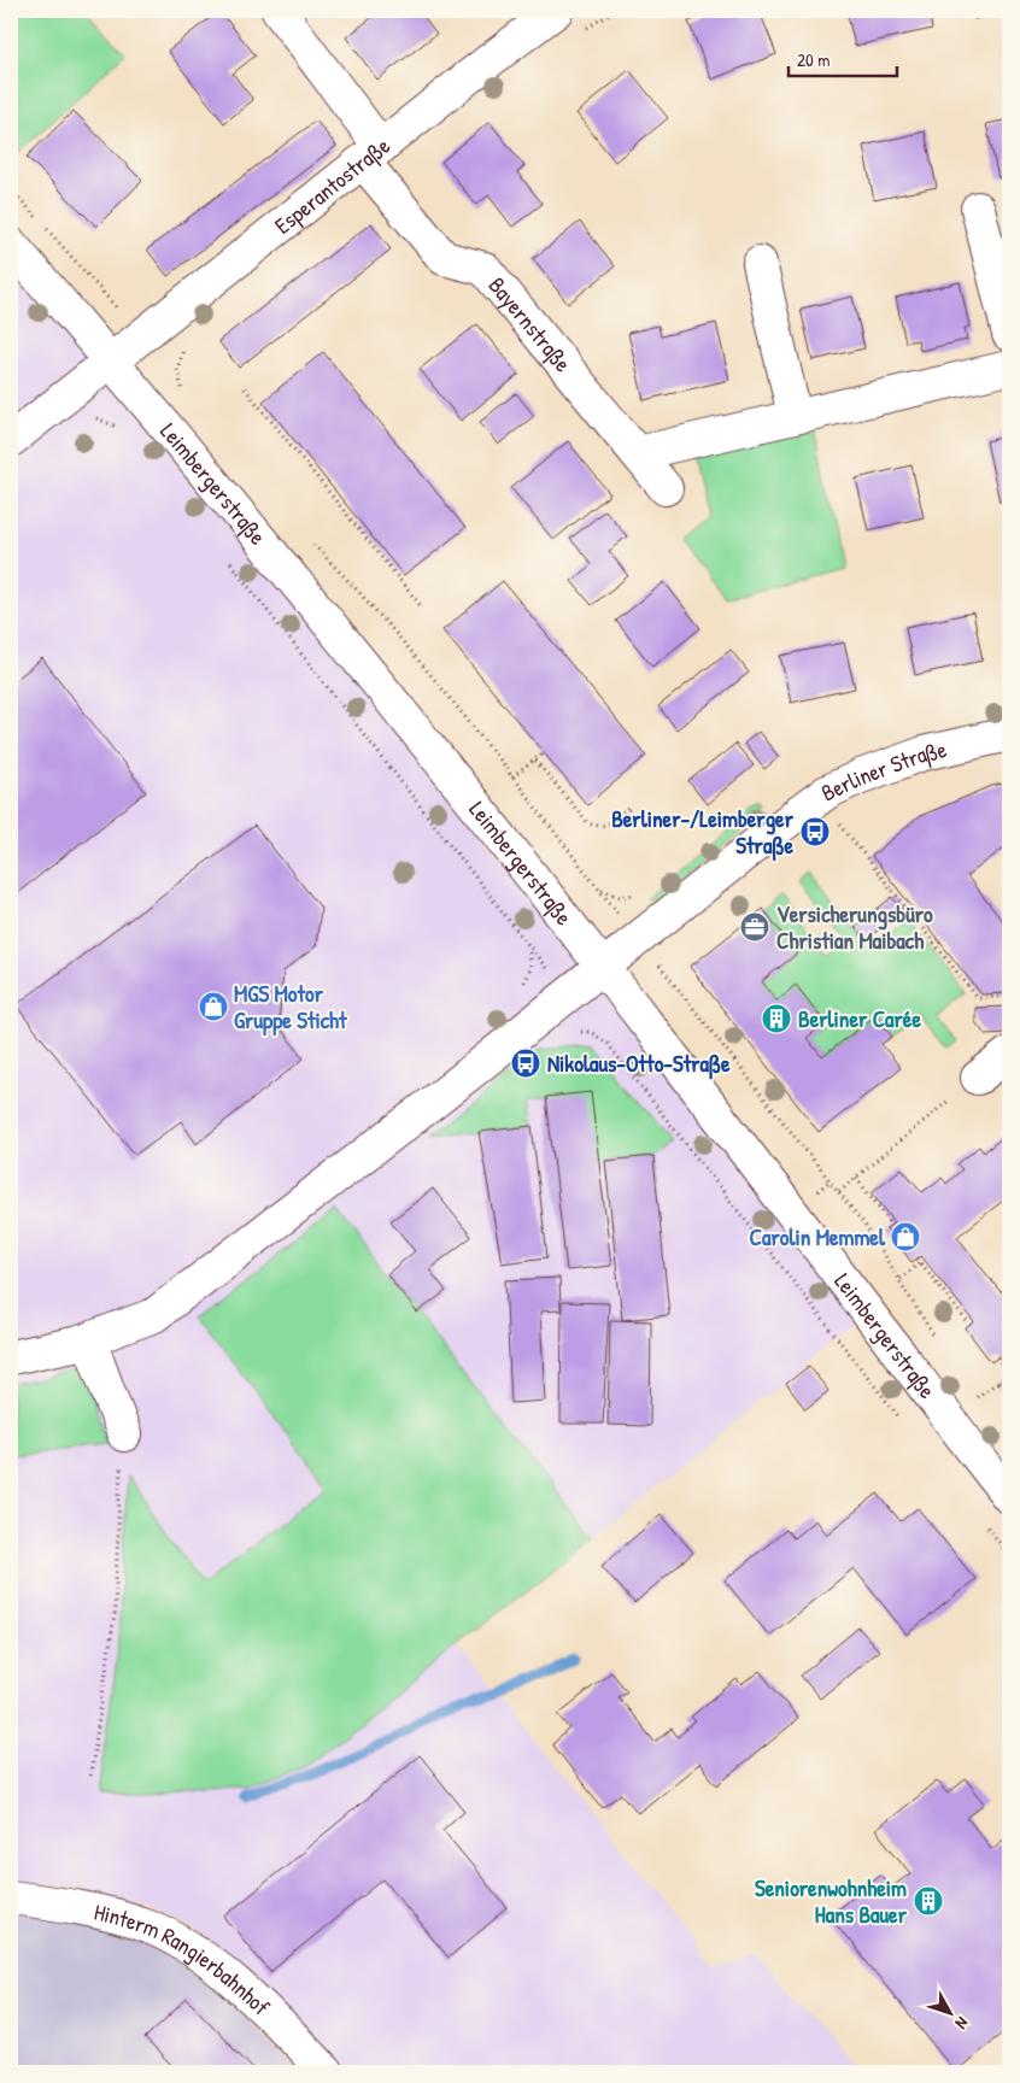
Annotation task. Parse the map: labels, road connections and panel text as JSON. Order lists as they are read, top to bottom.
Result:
{
  "streets": {
    "street": [
      "Esperantostraße",
      "Bayernstraße",
      "Leimbergerstraße",
      "Berliner Straße",
      "Hinterm Rangierbahnhof"
    ]
  },
  "crossings": [
    ["Esperantostraße", "Bayernstraße"],
    ["Esperantostraße", "Leimbergerstraße"],
    ["Leimbergerstraße", "Berliner Straße"]
  ],
  "places": {
    "bus stop": ["Berliner-/Leimberger Straße", "Nikolaus-Otto-Straße"],
    "office": ["Versicherungsbüro Christian Maibach"],
    "shop": ["MGS Motor Gruppe Sticht", "Carolin Memmel"],
    "building": ["Berliner Carée", "Seniorenwohnheim Hans Bauer"]
  },
  "scale_bar": "20 m",
  "north": "bottom right"
}
